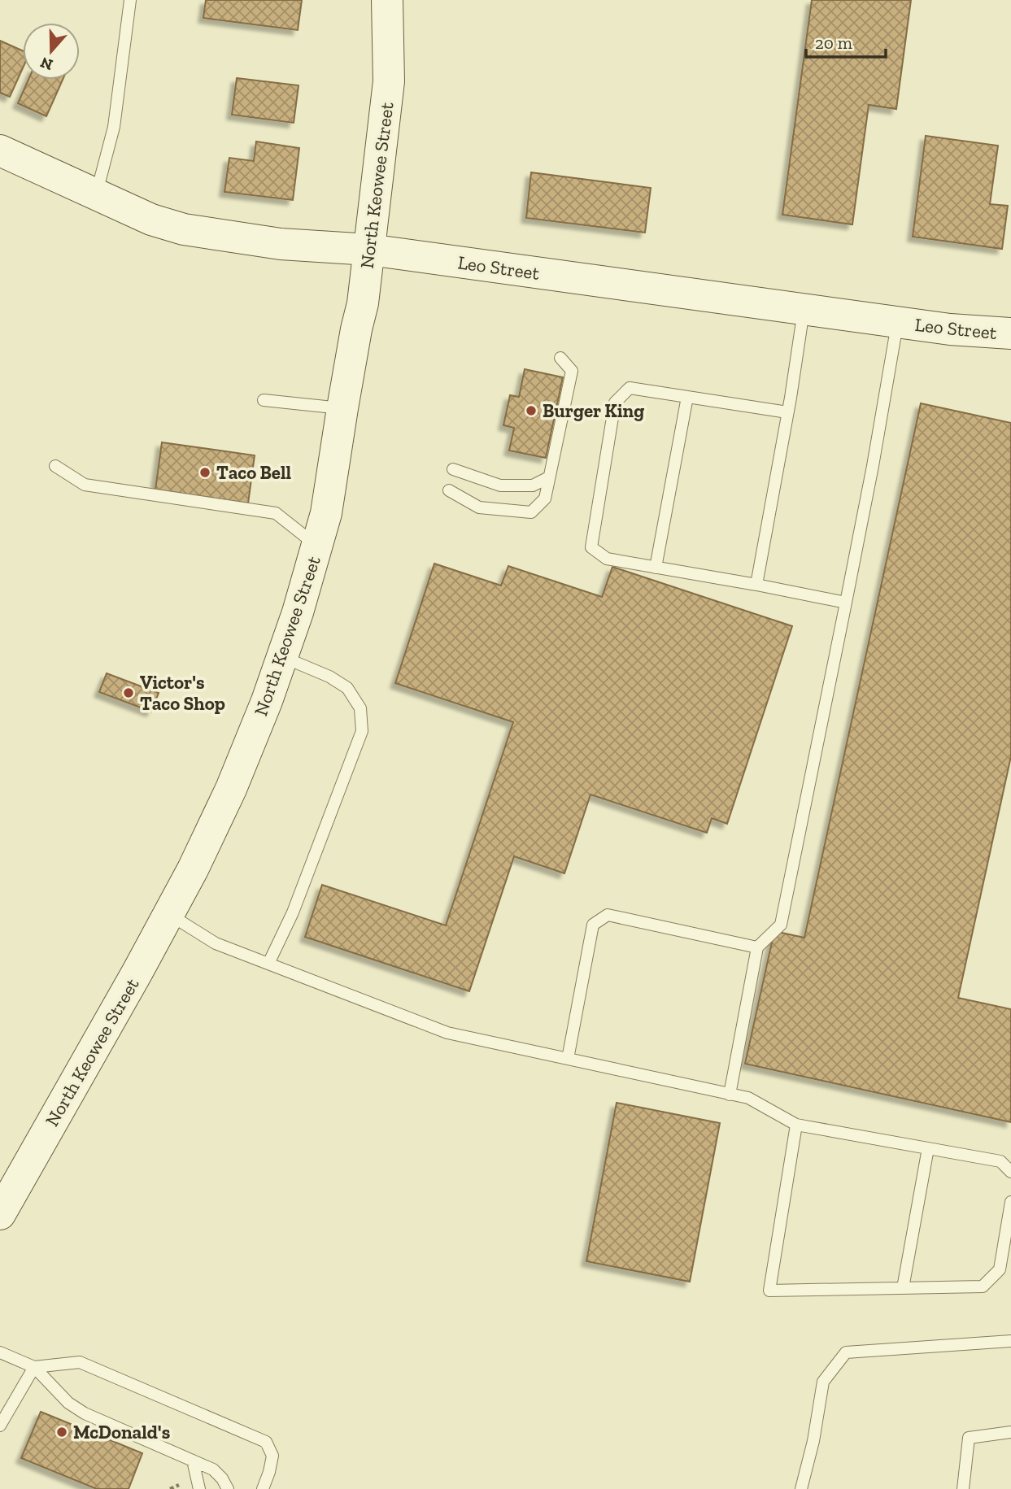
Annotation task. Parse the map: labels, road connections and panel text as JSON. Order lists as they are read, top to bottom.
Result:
{
  "streets": {
    "main road": ["North Keowee Street", "Leo Street"]
  },
  "crossings": [
    ["North Keowee Street", "Leo Street"]
  ],
  "places": [
    "Burger King",
    "Taco Bell",
    "Victor's Taco Shop",
    "McDonald's"
  ],
  "scale_bar": "20 m",
  "north": "bottom"
}
